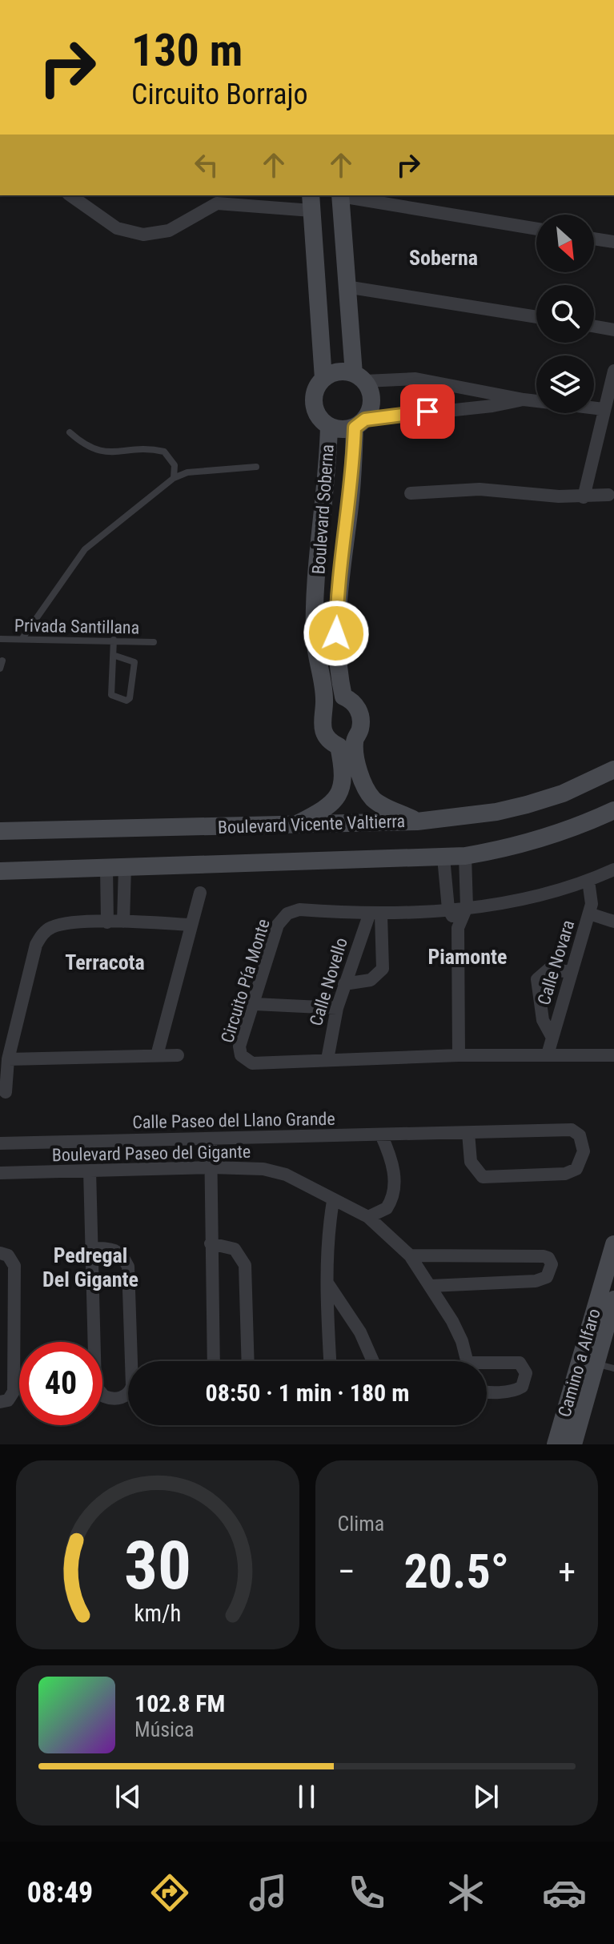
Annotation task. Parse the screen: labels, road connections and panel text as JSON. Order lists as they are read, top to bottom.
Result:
{
  "streets": {
    "street": [
      "Boulevard Soberna",
      "Boulevard Vicente Valtierra",
      "Calle Novara",
      "Circuito Pía Monte",
      "Calle Novello",
      "Calle Paseo del Llano Grande",
      "Boulevard Paseo del Gigante",
      "Camino a Alfaro"
    ],
    "lane": ["Privada Santillana"]
  },
  "crossings": [
    ["Boulevard Soberna", "Boulevard Vicente Valtierra"],
    ["Calle Novara", "Circuito Pía Monte"],
    ["Circuito Pía Monte", "Calle Novello"]
  ],
  "districts": [
    "Soberna",
    "Piamonte",
    "Terracota",
    "Pedregal Del Gigante"
  ],
  "north": "bottom right",
  "page": {
    "turn": ["130 m", "Circuito Borrajo"],
    "limit": "40",
    "trip": "08:50 · 1 min · 180 m",
    "tile": "Clima",
    "heat": ["−", "20.5°", "+"],
    "song": ["102.8 FM", "Música"],
    "tabs": "08:49",
    "gauge": ["30", "km/h"]
  }
}
